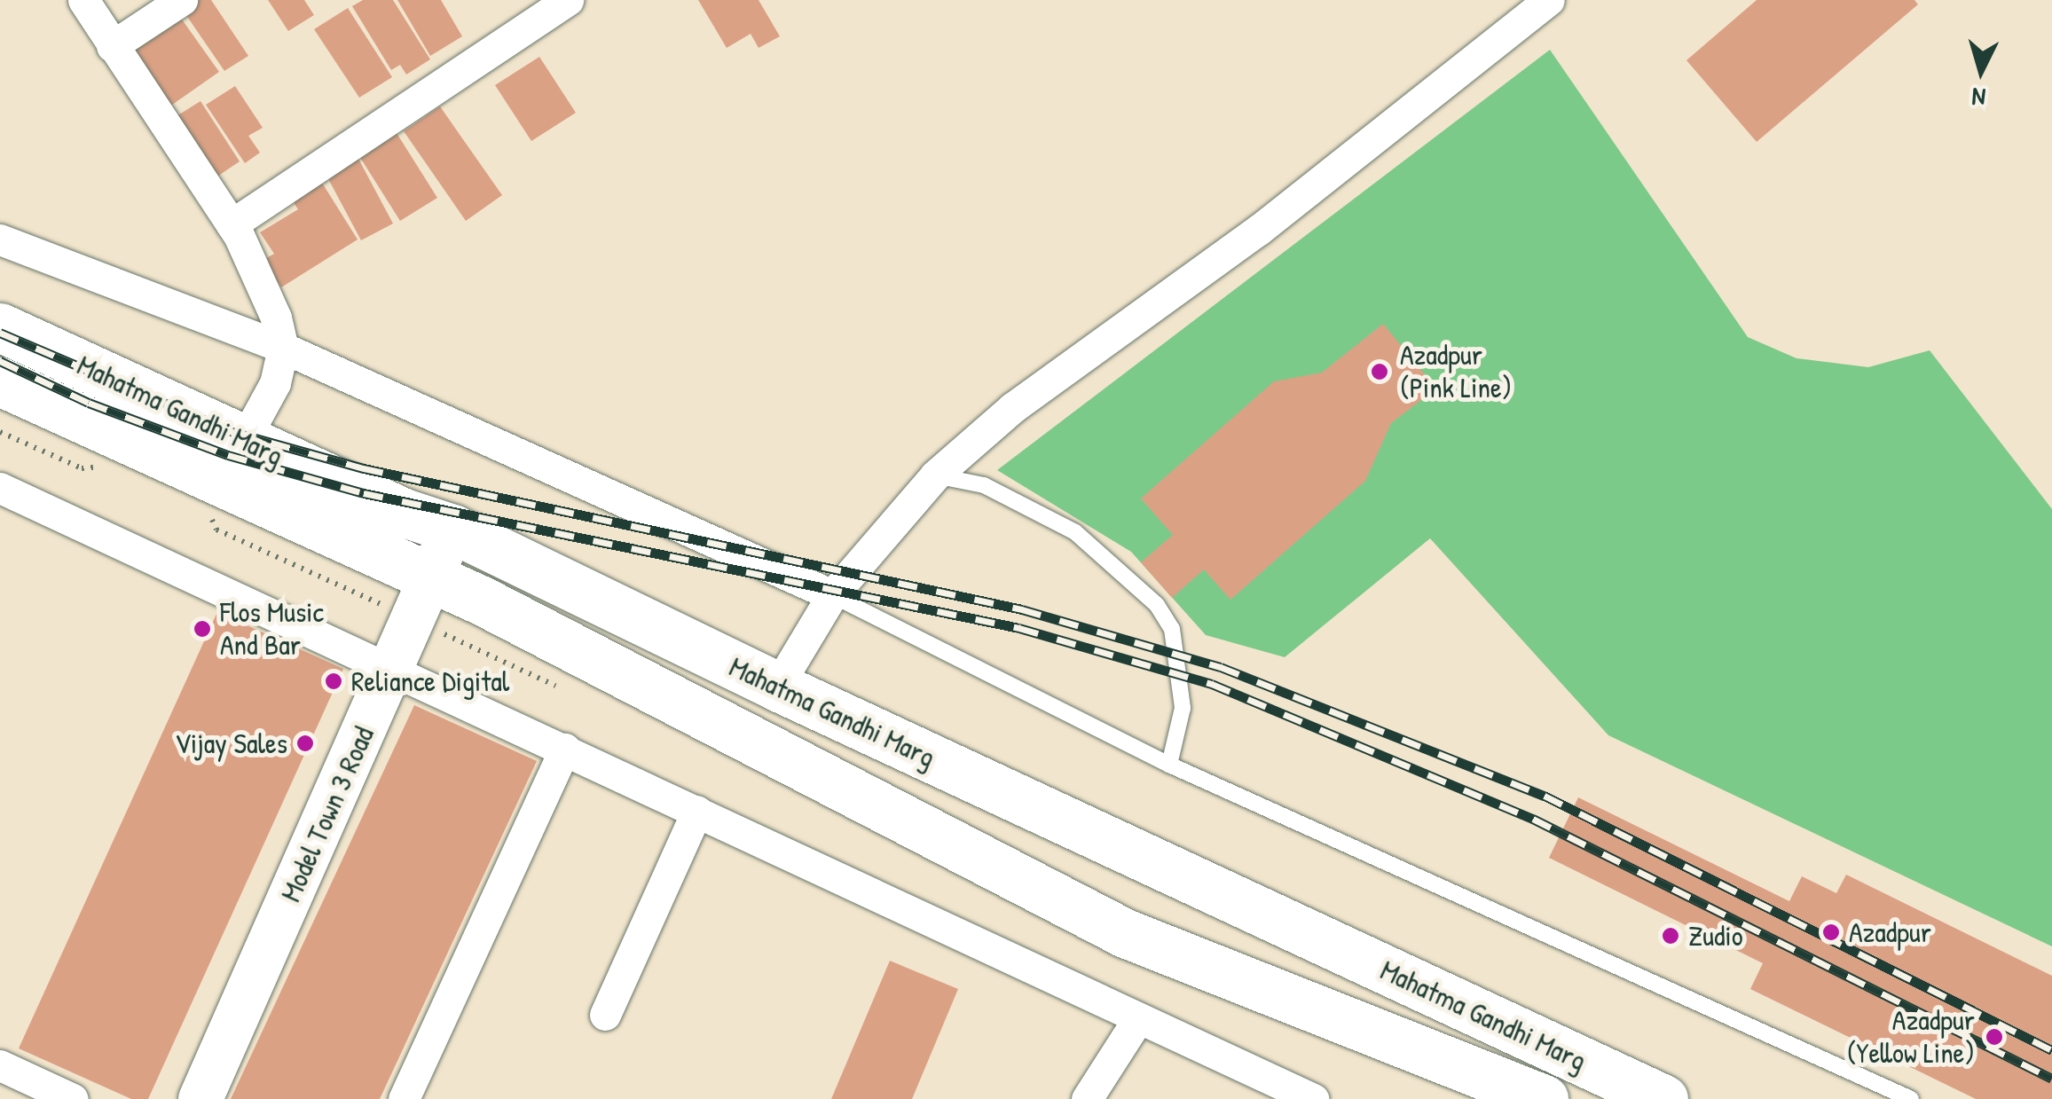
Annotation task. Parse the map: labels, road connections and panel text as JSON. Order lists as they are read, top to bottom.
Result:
{
  "streets": {
    "main road": ["Mahatma Gandhi Marg"],
    "street": ["Model Town 3 Road"]
  },
  "crossings": [
    ["Mahatma Gandhi Marg", "Model Town 3 Road"]
  ],
  "places": [
    "Azadpur (Pink Line)",
    "Flos Music And Bar",
    "Reliance Digital",
    "Vijay Sales",
    "Azadpur",
    "Zudio",
    "Azadpur (Yellow Line)"
  ],
  "north": "bottom"
}
